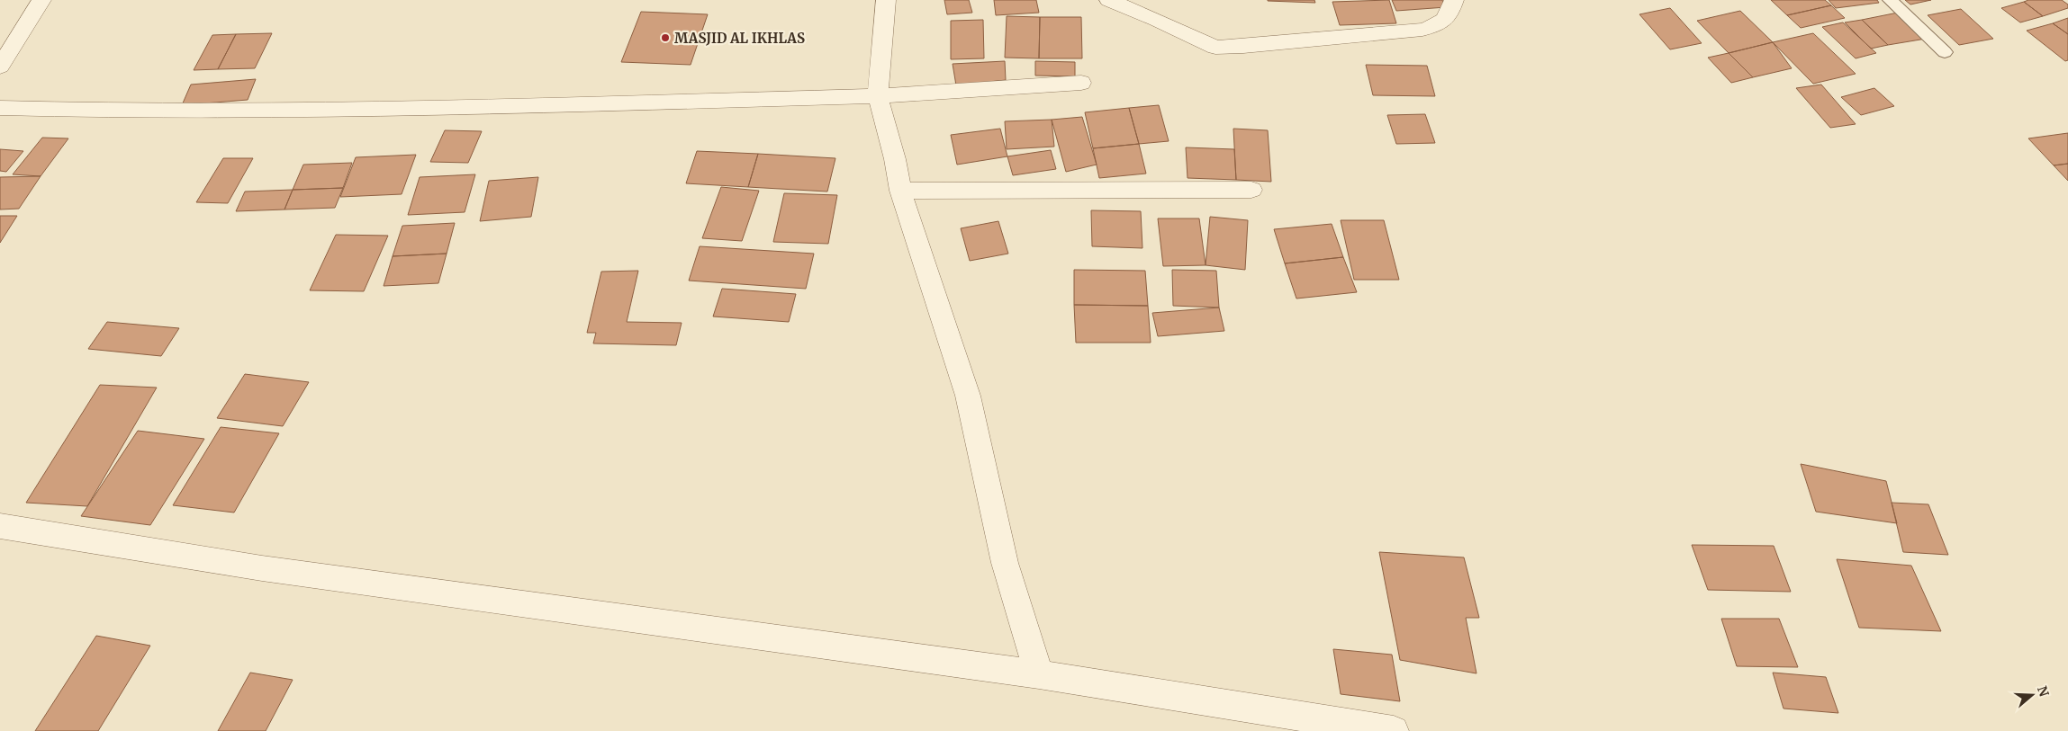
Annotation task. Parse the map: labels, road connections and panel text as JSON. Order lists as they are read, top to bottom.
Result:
{
  "places": ["MASJID AL IKHLAS"],
  "north": "right"
}
